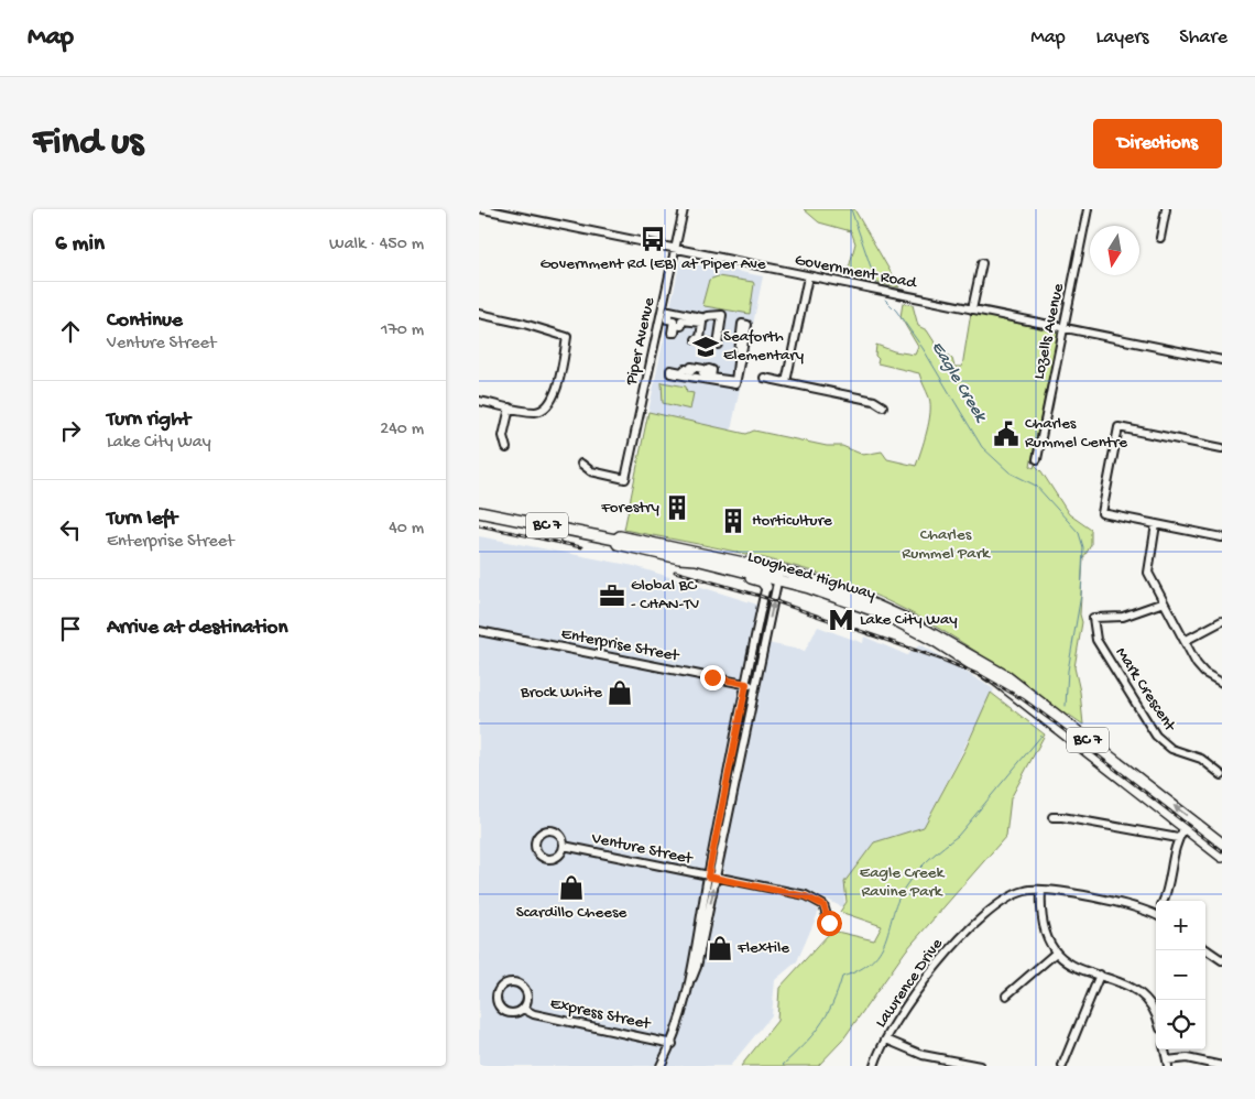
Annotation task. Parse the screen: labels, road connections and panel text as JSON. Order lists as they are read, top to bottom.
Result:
{
  "streets": {
    "main road": ["BC 7", "Lougheed Highway"],
    "street": [
      "Government Road",
      "Lozells Avenue",
      "Piper Avenue",
      "Enterprise Street",
      "Mark Crescent",
      "Venture Street",
      "Lawrence Drive",
      "Express Street"
    ]
  },
  "crossings": [
    ["Government Road", "Lozells Avenue"],
    ["Government Road", "Piper Avenue"]
  ],
  "water": ["Eagle Creek"],
  "parks": ["Charles Rummel Park", "Eagle Creek Ravine Park"],
  "places": {
    "bus stop": ["Government Rd (EB) at Piper Ave"],
    "school or university": ["Seaforth Elementary"],
    "public building": ["Charles Rummel Centre"],
    "building": ["Forestry", "Horticulture"],
    "office": ["Global BC - CHAN-TV"],
    "metro station": ["Lake City Way"],
    "shop": ["Brock White", "Scardillo Cheese", "Flextile"]
  },
  "north": "bottom",
  "page": {
    "header": "Map",
    "nav": ["Map", "Layers", "Share"],
    "buttons": "Directions",
    "title": "Find us",
    "heading": ["6 min", "Walk · 450 m"],
    "list": [
      ["Continue", "Venture Street", "170 m"],
      ["Turn right", "Lake City Way", "240 m"],
      ["Turn left", "Enterprise Street", "40 m"],
      "Arrive at destination"
    ],
    "map_buttons": ["+", "−"]
  }
}
